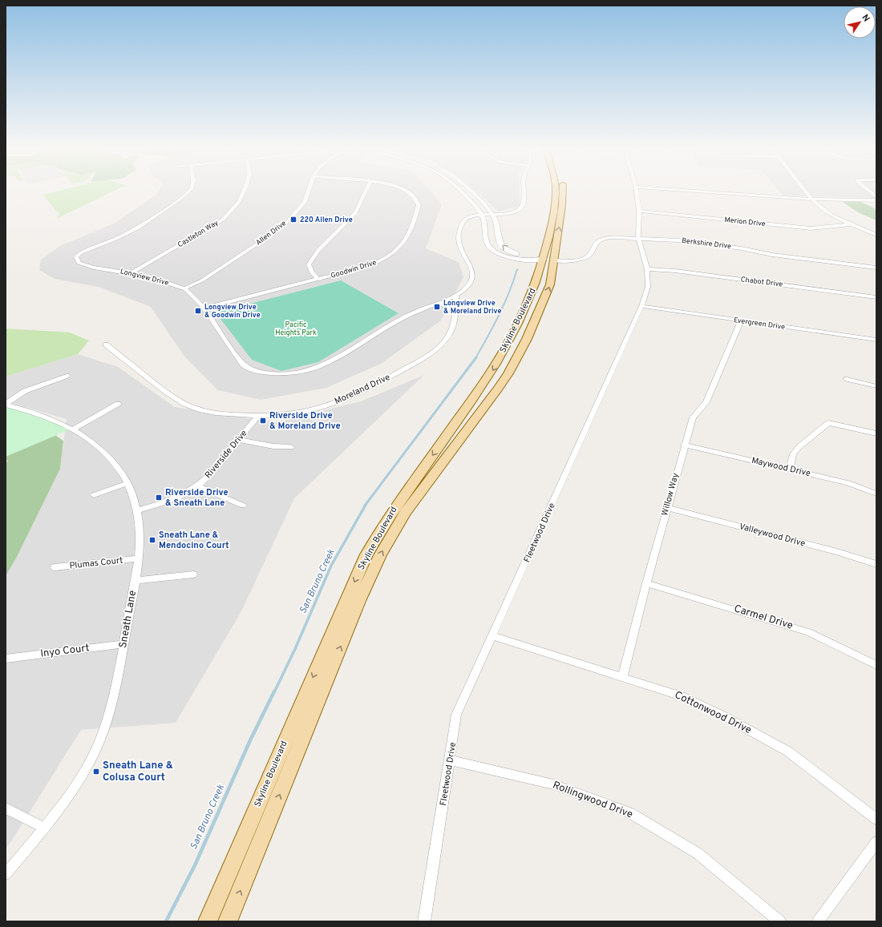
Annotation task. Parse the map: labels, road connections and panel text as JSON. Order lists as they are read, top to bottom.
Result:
{
  "streets": {
    "main road": ["Skyline Boulevard"],
    "street": [
      "Merion Drive",
      "Allen Drive",
      "Castleton Way",
      "Berkshire Drive",
      "Goodwin Drive",
      "Longview Drive",
      "Chabot Drive",
      "Evergreen Drive",
      "Moreland Drive",
      "Riverside Drive",
      "Maywood Drive",
      "Willow Way",
      "Fleetwood Drive",
      "Valleywood Drive",
      "Plumas Court",
      "Carmel Drive",
      "Sneath Lane",
      "Inyo Court",
      "Cottonwood Drive",
      "Rollingwood Drive"
    ]
  },
  "crossings": [
    ["Merion Drive", "Fleetwood Drive"],
    ["Allen Drive", "Longview Drive"],
    ["Castleton Way", "Longview Drive"],
    ["Berkshire Drive", "Skyline Boulevard"],
    ["Berkshire Drive", "Fleetwood Drive"],
    ["Goodwin Drive", "Longview Drive"],
    ["Longview Drive", "Moreland Drive"],
    ["Chabot Drive", "Fleetwood Drive"],
    ["Evergreen Drive", "Willow Way"],
    ["Evergreen Drive", "Fleetwood Drive"],
    ["Moreland Drive", "Riverside Drive"],
    ["Riverside Drive", "Sneath Lane"],
    ["Maywood Drive", "Willow Way"],
    ["Willow Way", "Valleywood Drive"],
    ["Willow Way", "Carmel Drive"],
    ["Willow Way", "Cottonwood Drive"],
    ["Fleetwood Drive", "Cottonwood Drive"],
    ["Fleetwood Drive", "Rollingwood Drive"],
    ["Plumas Court", "Sneath Lane"],
    ["Sneath Lane", "Inyo Court"]
  ],
  "water": ["San Bruno Creek"],
  "parks": ["Pacific Heights Park"],
  "places": {
    "transit": [
      "220 Allen Drive",
      "Longview Drive & Moreland Drive",
      "Longview Drive & Goodwin Drive",
      "Riverside Drive & Moreland Drive",
      "Riverside Drive & Sneath Lane",
      "Sneath Lane & Mendocino Court",
      "Sneath Lane & Colusa Court"
    ]
  },
  "north": "top right"
}
